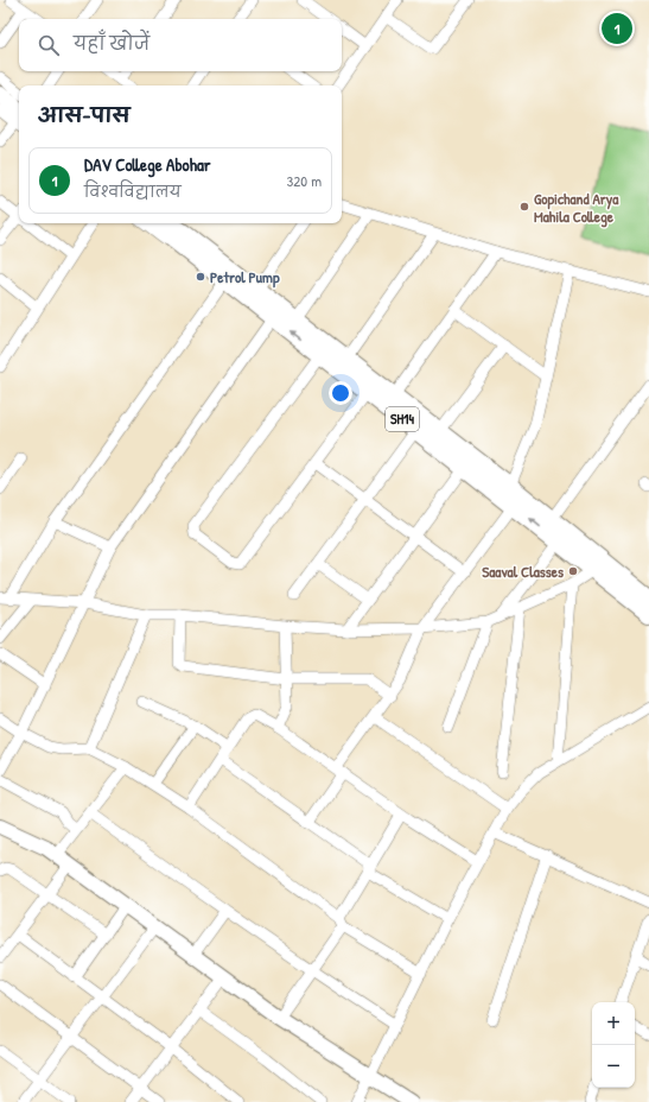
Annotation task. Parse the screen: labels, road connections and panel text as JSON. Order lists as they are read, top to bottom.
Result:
{
  "streets": {
    "main road": ["SH14"]
  },
  "places": ["Gopichand Arya Mahila College", "Petrol Pump", "Saaval Classes"],
  "page": {
    "pins": "1",
    "search": "यहाँ खोजें",
    "heading": "आस-पास",
    "list": [
      {
        "mark": "1",
        "name": "DAV College Abohar",
        "note": "विश्वविद्यालय",
        "value": "320 m"
      }
    ],
    "map_buttons": ["+", "−"]
  }
}
